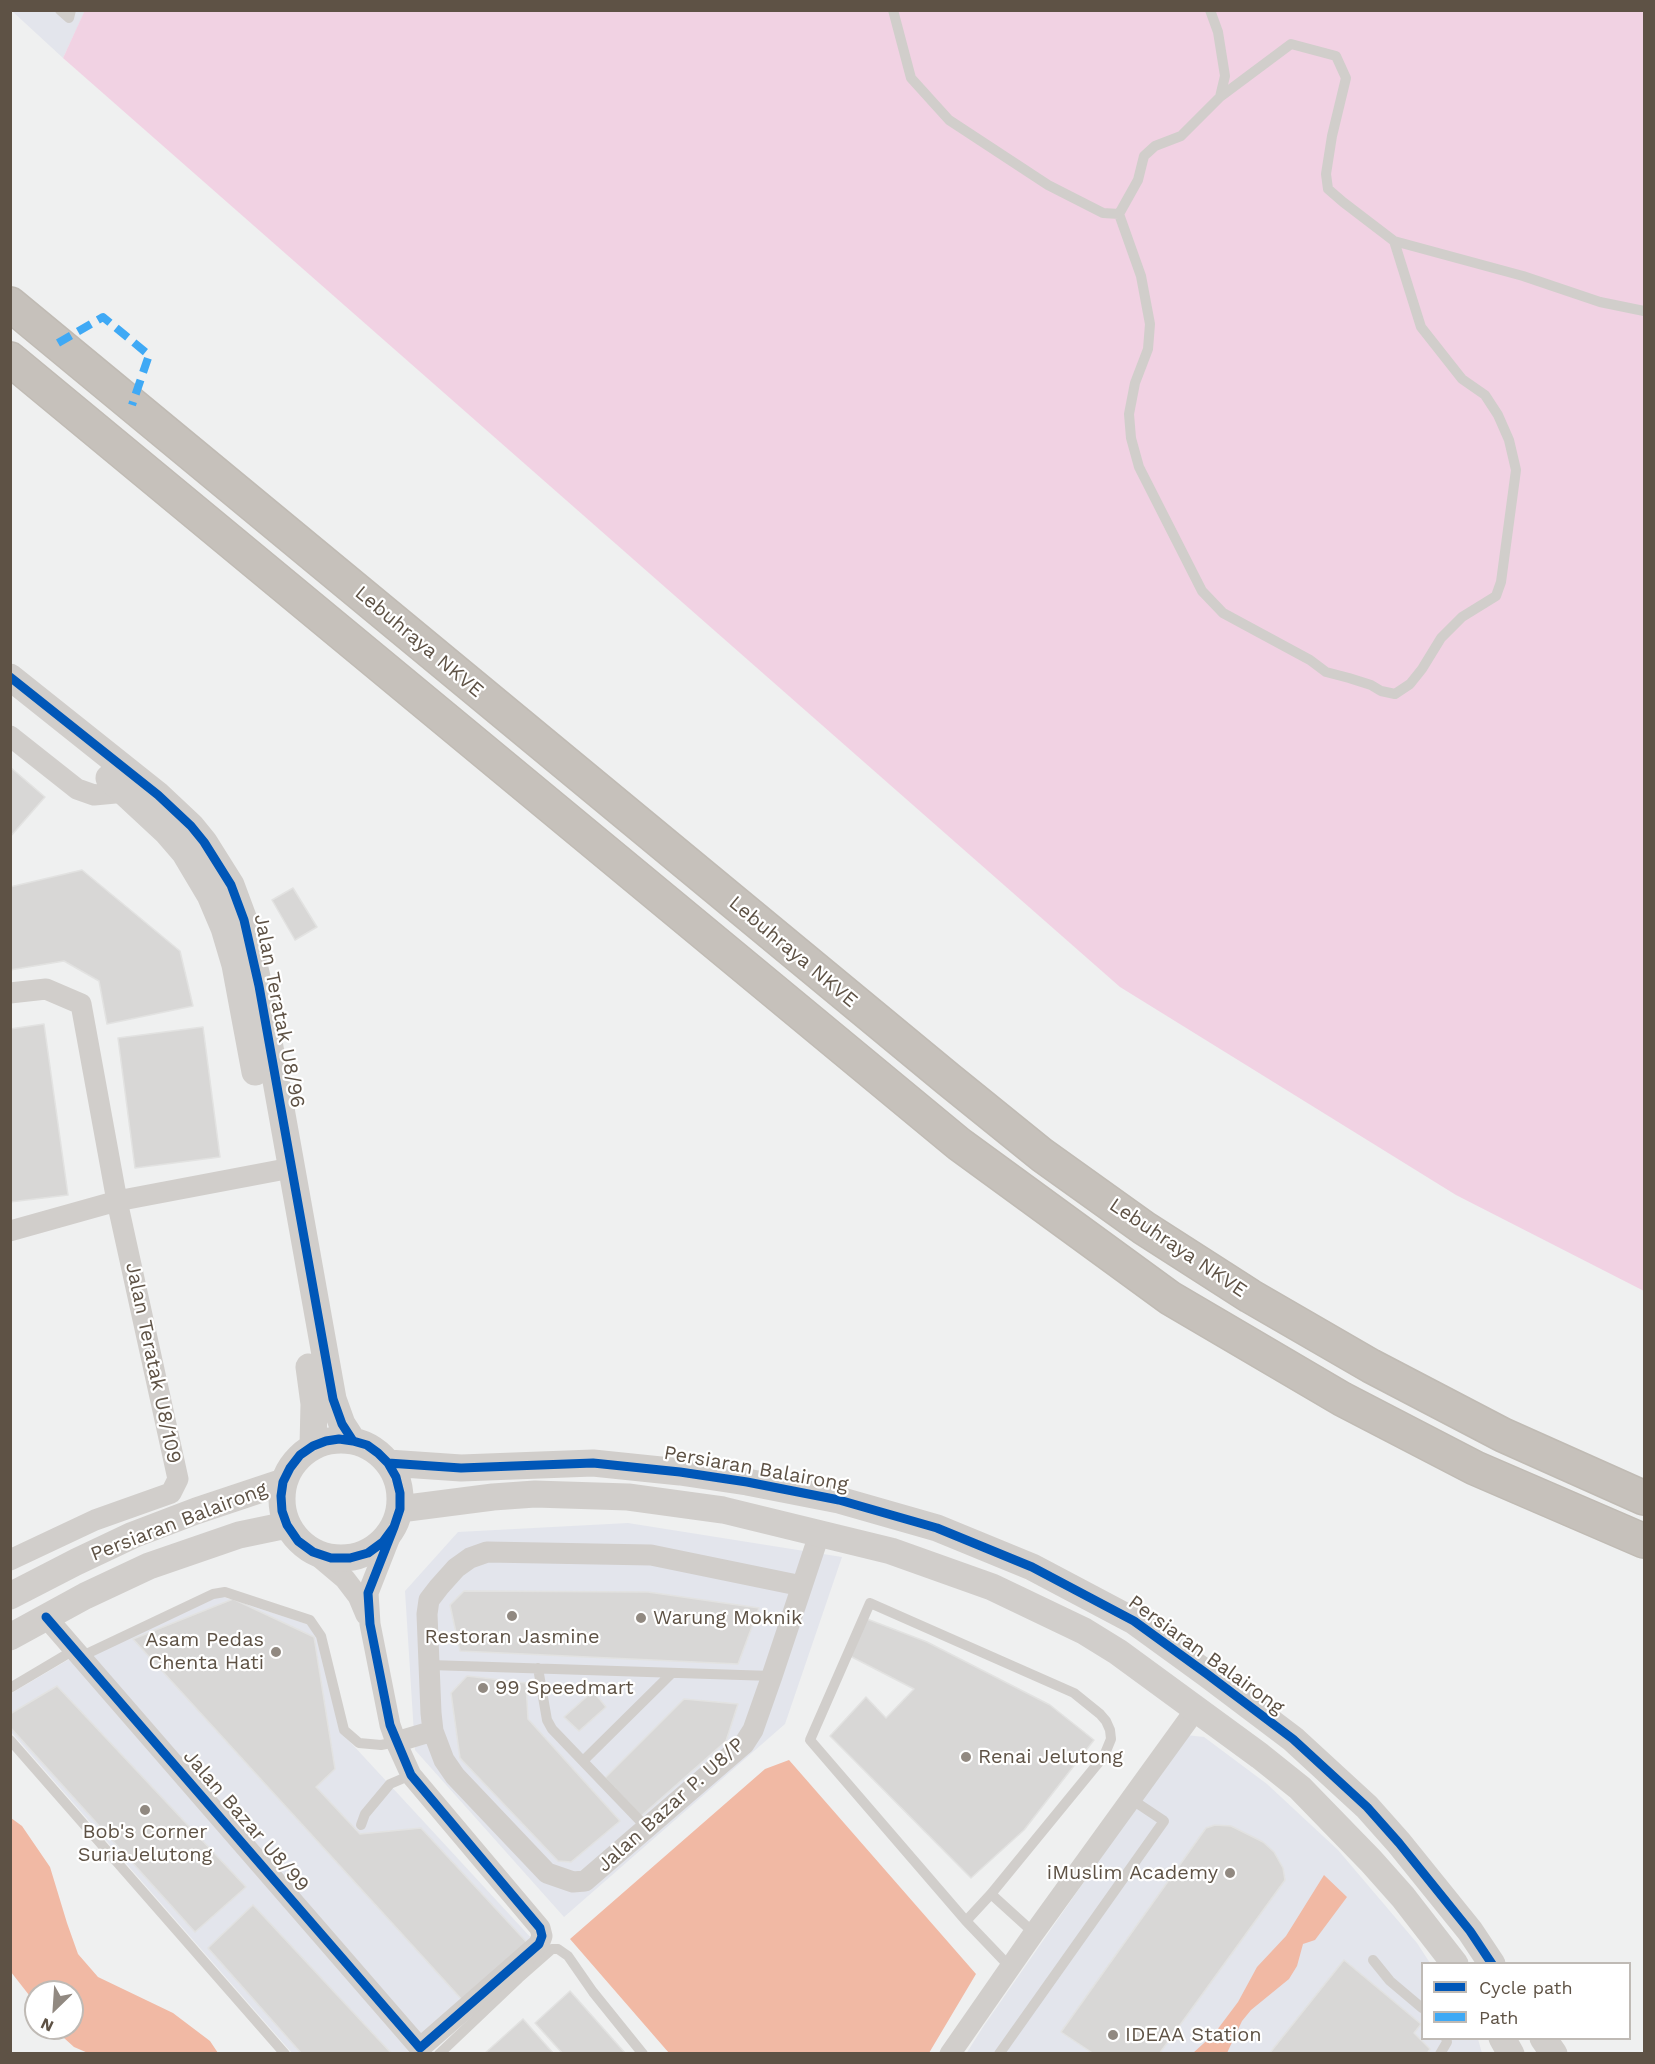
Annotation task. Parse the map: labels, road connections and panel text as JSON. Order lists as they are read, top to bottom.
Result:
{
  "streets": {
    "highway": ["Lebuhraya NKVE"],
    "street": [
      "Jalan Teratak U8/96",
      "Jalan Teratak U8/109",
      "Persiaran Balairong",
      "Jalan Bazar P. U8/P",
      "Jalan Bazar U8/99"
    ]
  },
  "crossings": [
    ["Jalan Teratak U8/96", "Persiaran Balairong"]
  ],
  "places": [
    "Restoran Jasmine",
    "Warung Moknik",
    "Asam Pedas Chenta Hati",
    "99 Speedmart",
    "Renai Jelutong",
    "Bob's Corner SuriaJelutong",
    "iMuslim Academy",
    "IDEAA Station"
  ],
  "legend": ["Cycle path", "Path"],
  "north": "bottom left"
}
